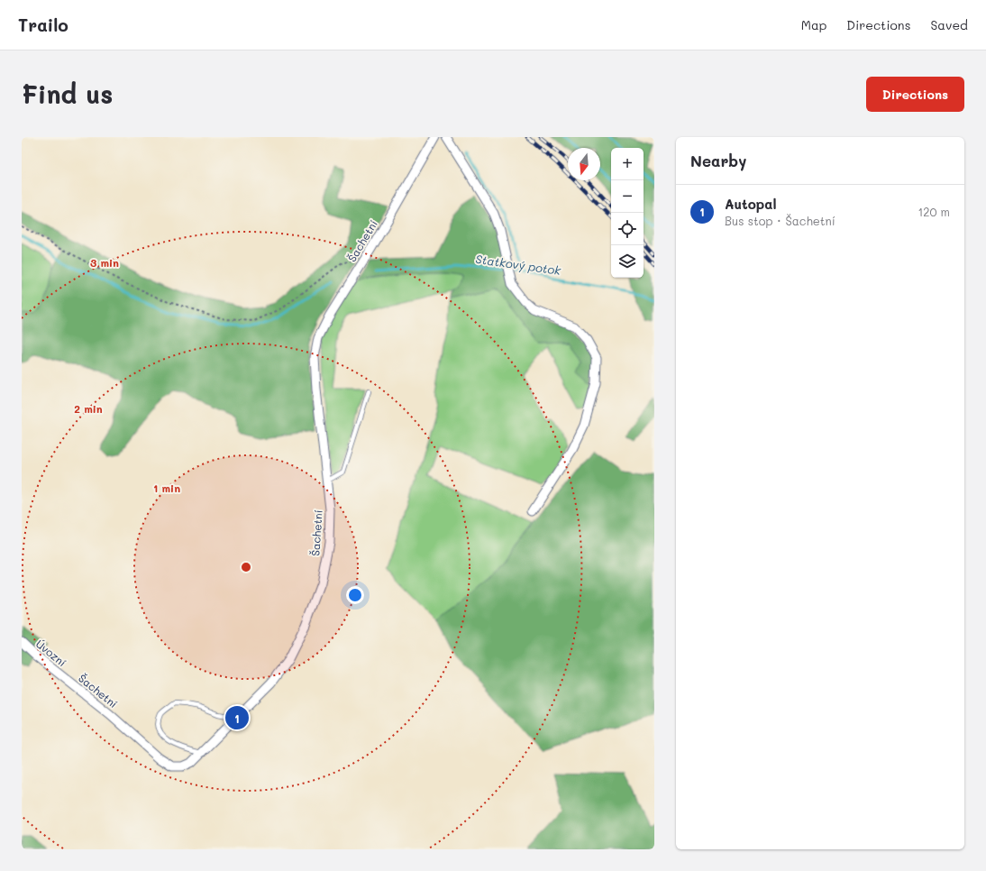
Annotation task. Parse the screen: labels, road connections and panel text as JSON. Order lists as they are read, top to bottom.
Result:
{
  "streets": {
    "street": ["Šachetní", "Úvozní"]
  },
  "crossings": [
    ["Šachetní", "Úvozní"]
  ],
  "water": ["Statkový potok"],
  "north": "bottom",
  "page": {
    "header": "Trailo",
    "nav": ["Map", "Directions", "Saved"],
    "buttons": "Directions",
    "title": "Find us",
    "heading": "Nearby",
    "map_buttons": ["+", "−"],
    "list": [
      {
        "mark": "1",
        "name": "Autopal",
        "note": "Bus stop · Šachetní",
        "value": "120 m"
      }
    ],
    "pins": "1"
  },
  "rings": ["3 min", "2 min", "1 min"]
}
